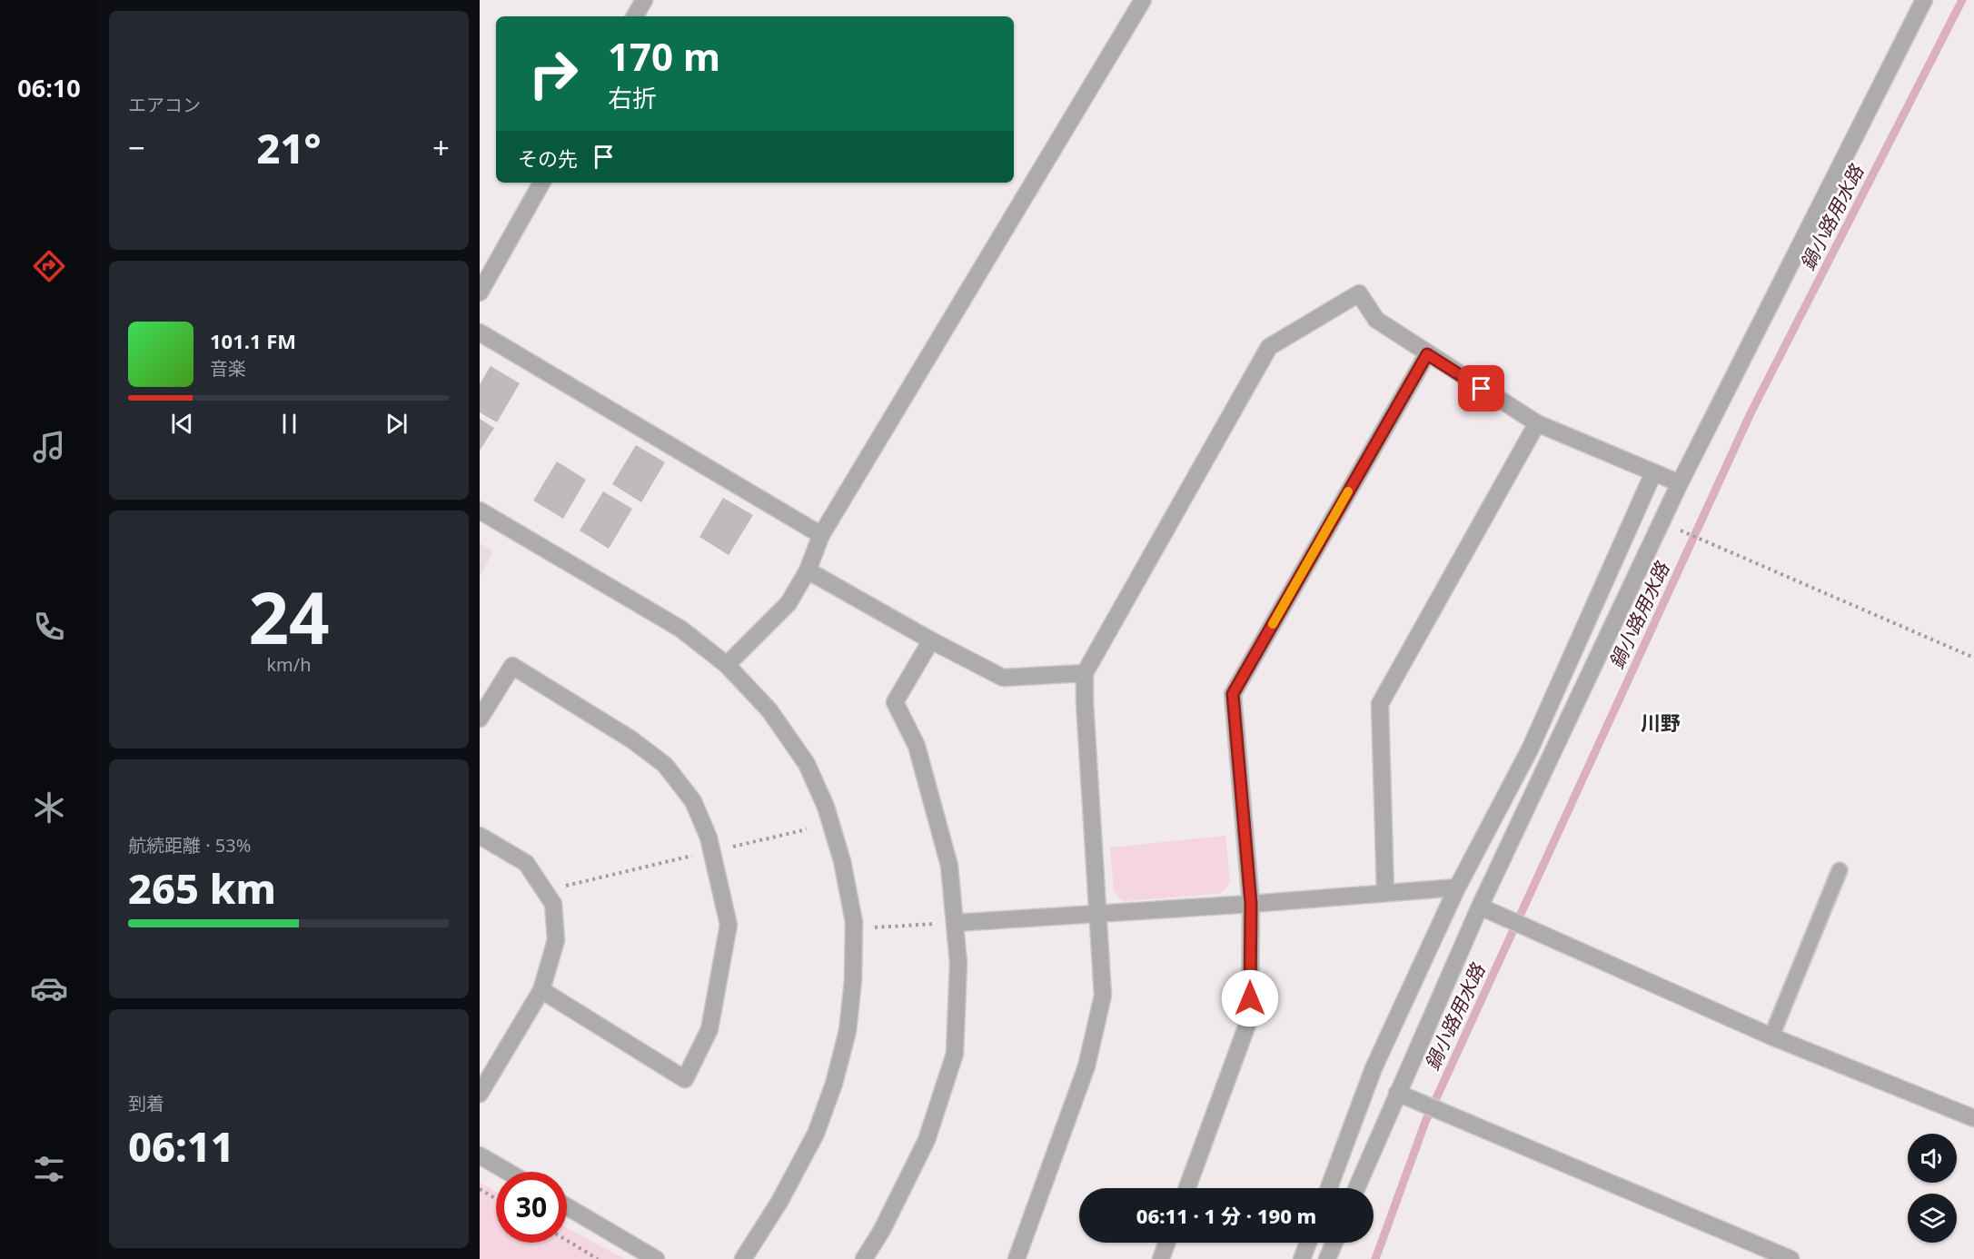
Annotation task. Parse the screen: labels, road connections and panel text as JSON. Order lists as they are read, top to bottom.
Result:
{
  "districts": ["川野"],
  "water": ["鍋小路用水路"],
  "page": {
    "tabs": "06:10",
    "tile": [
      "エアコン",
      ["24", "km/h"],
      ["航続距離 · 53%", "265 km"],
      ["到着", "06:11"]
    ],
    "turn": ["170 m", "右折"],
    "heat": ["−", "21°", "+"],
    "then": "その先",
    "song": ["101.1 FM", "音楽"],
    "limit": "30",
    "trip": "06:11 · 1 分 · 190 m"
  }
}
